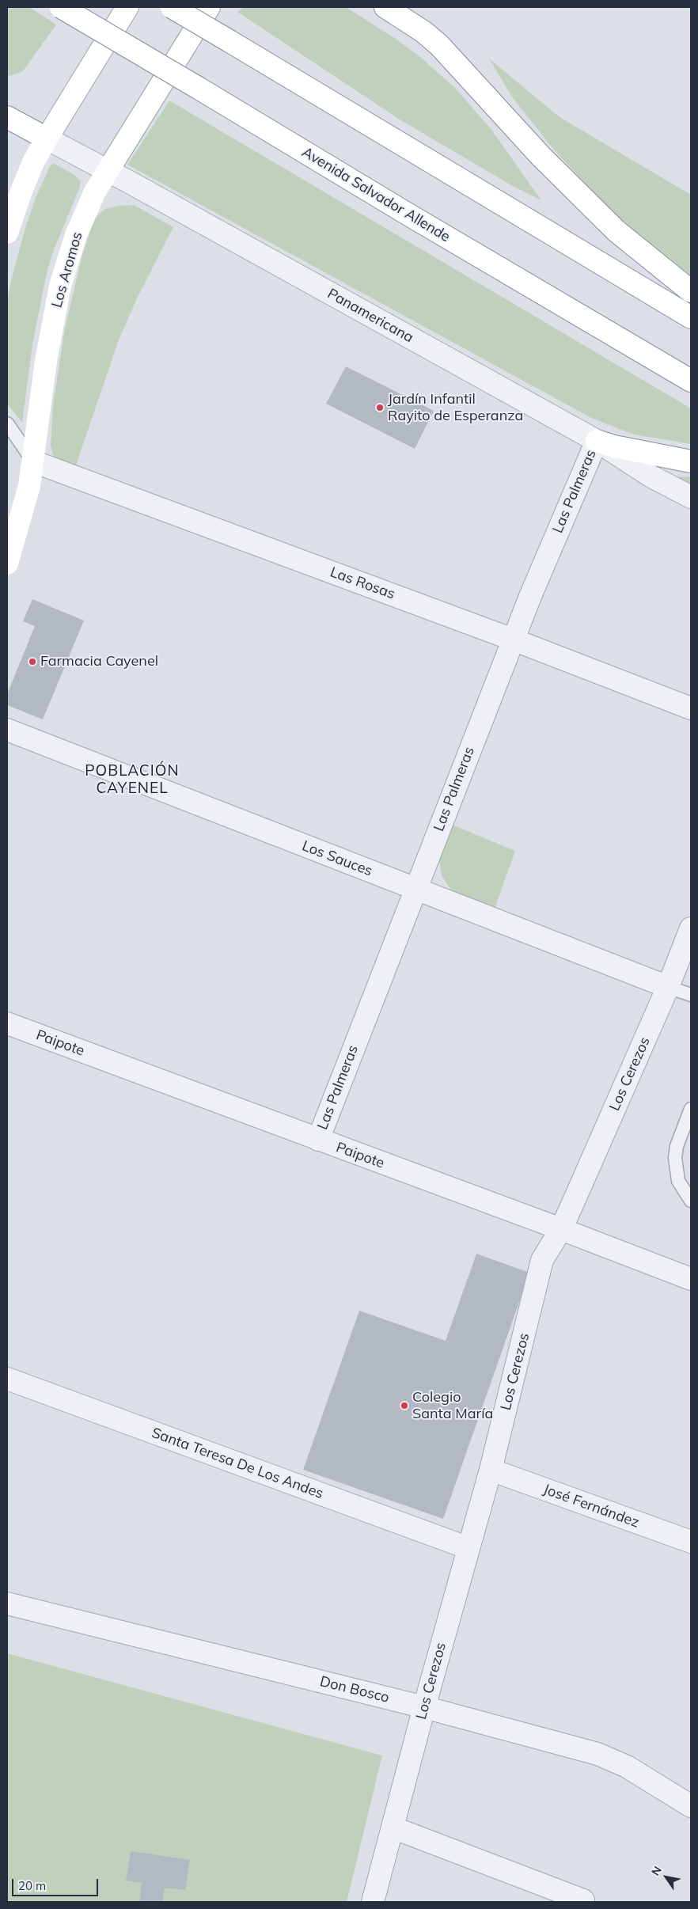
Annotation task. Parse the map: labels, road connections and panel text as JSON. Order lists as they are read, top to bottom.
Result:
{
  "streets": {
    "main road": ["Avenida Salvador Allende", "Los Aromos"],
    "street": [
      "Panamericana",
      "Las Palmeras",
      "Las Rosas",
      "Los Sauces",
      "Paipote",
      "Los Cerezos",
      "Santa Teresa De Los Andes",
      "José Fernández",
      "Don Bosco"
    ]
  },
  "crossings": [
    ["Los Aromos", "Panamericana"],
    ["Los Aromos", "Las Rosas"],
    ["Panamericana", "Las Palmeras"],
    ["Las Palmeras", "Las Rosas"],
    ["Las Palmeras", "Los Sauces"],
    ["Las Palmeras", "Paipote"],
    ["Los Sauces", "Los Cerezos"],
    ["Paipote", "Los Cerezos"],
    ["Los Cerezos", "Santa Teresa De Los Andes"],
    ["Los Cerezos", "José Fernández"],
    ["Los Cerezos", "Don Bosco"]
  ],
  "districts": ["POBLACIÓN CAYENEL"],
  "places": ["Jardín Infantil Rayito de Esperanza", "Farmacia Cayenel", "Colegio Santa María"],
  "scale_bar": "20 m",
  "north": "top left"
}
